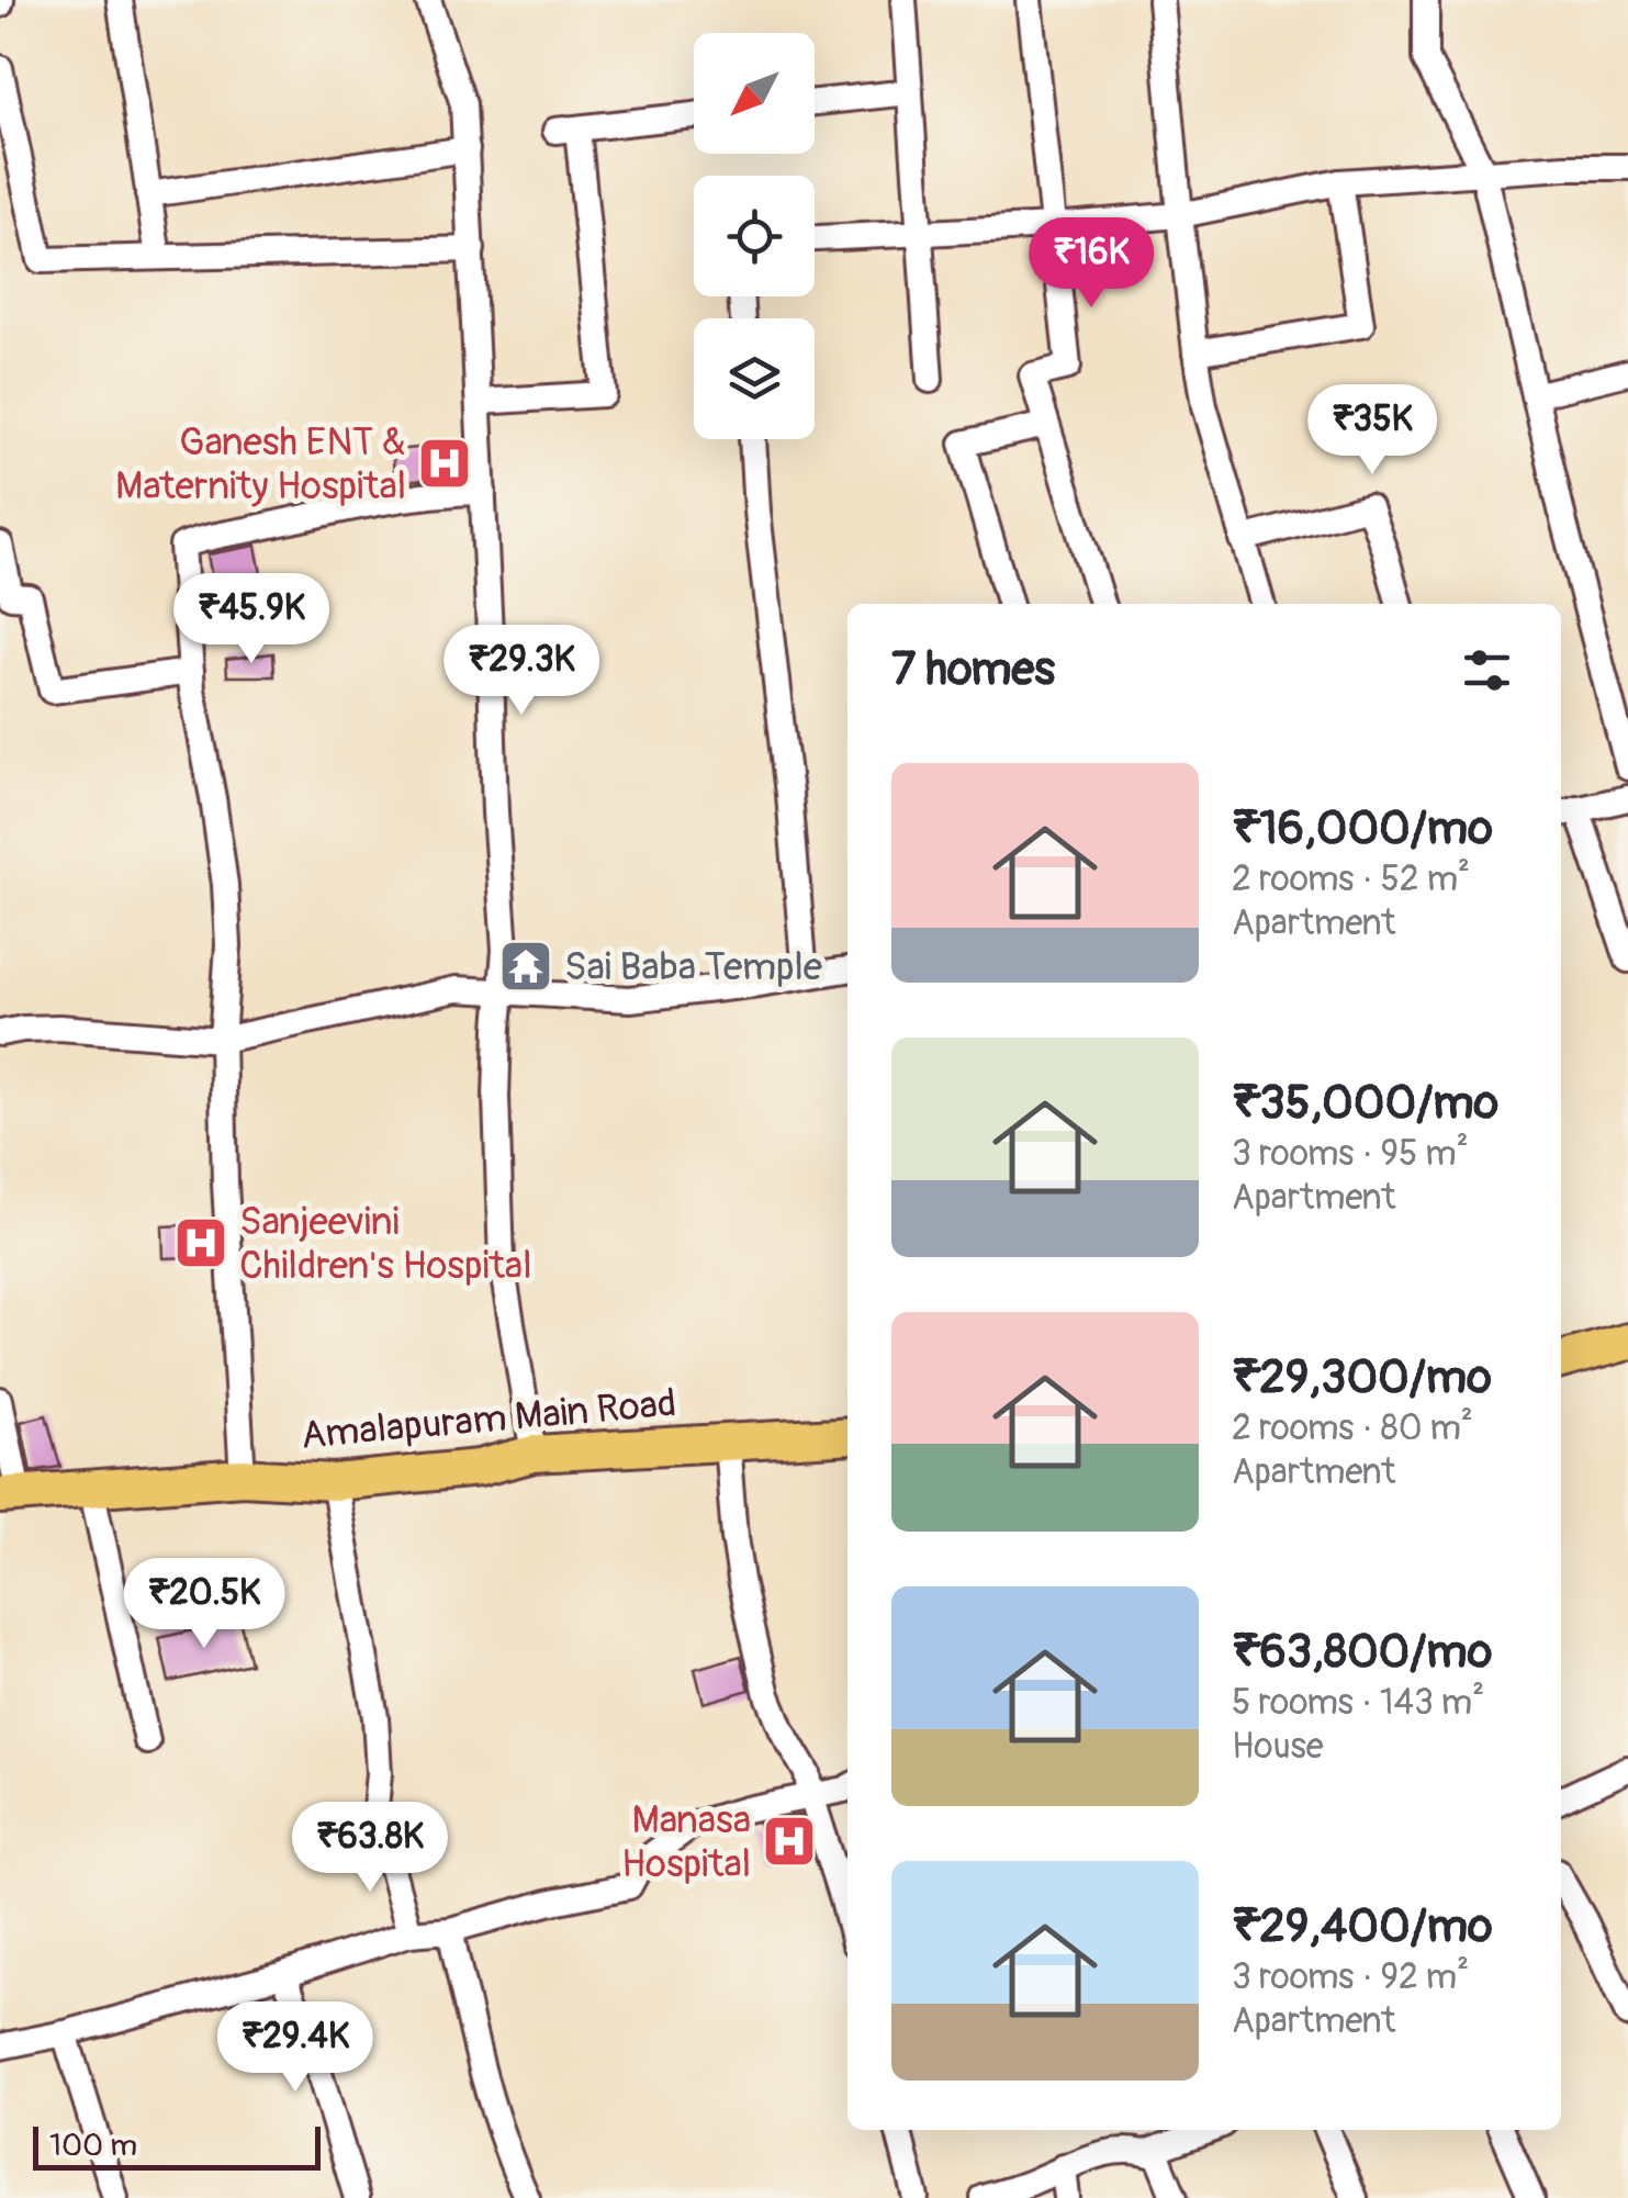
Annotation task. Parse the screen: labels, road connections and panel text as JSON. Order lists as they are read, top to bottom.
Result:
{
  "streets": {
    "highway": ["Amalapuram Main Road"]
  },
  "places": {
    "hospital": ["Ganesh ENT & Maternity Hospital", "Sanjeevini Children's Hospital", "Manasa Hospital"],
    "temple": ["Sai Baba Temple"]
  },
  "scale_bar": "100 m",
  "north": "bottom left",
  "page": {
    "price": [
      "₹16K",
      "₹35K",
      "₹45.9K",
      "₹29.3K",
      "₹20.5K",
      "₹63.8K",
      "₹29.4K"
    ],
    "heading": "7 homes",
    "list": [
      {
        "name": "₹16,000/mo",
        "note": "2 rooms · 52 m² · Apartment"
      },
      {
        "name": "₹35,000/mo",
        "note": "3 rooms · 95 m² · Apartment"
      },
      {
        "name": "₹29,300/mo",
        "note": "2 rooms · 80 m² · Apartment"
      },
      {
        "name": "₹63,800/mo",
        "note": "5 rooms · 143 m² · House"
      },
      {
        "name": "₹29,400/mo",
        "note": "3 rooms · 92 m² · Apartment"
      }
    ],
    "scale": "100 m"
  }
}
